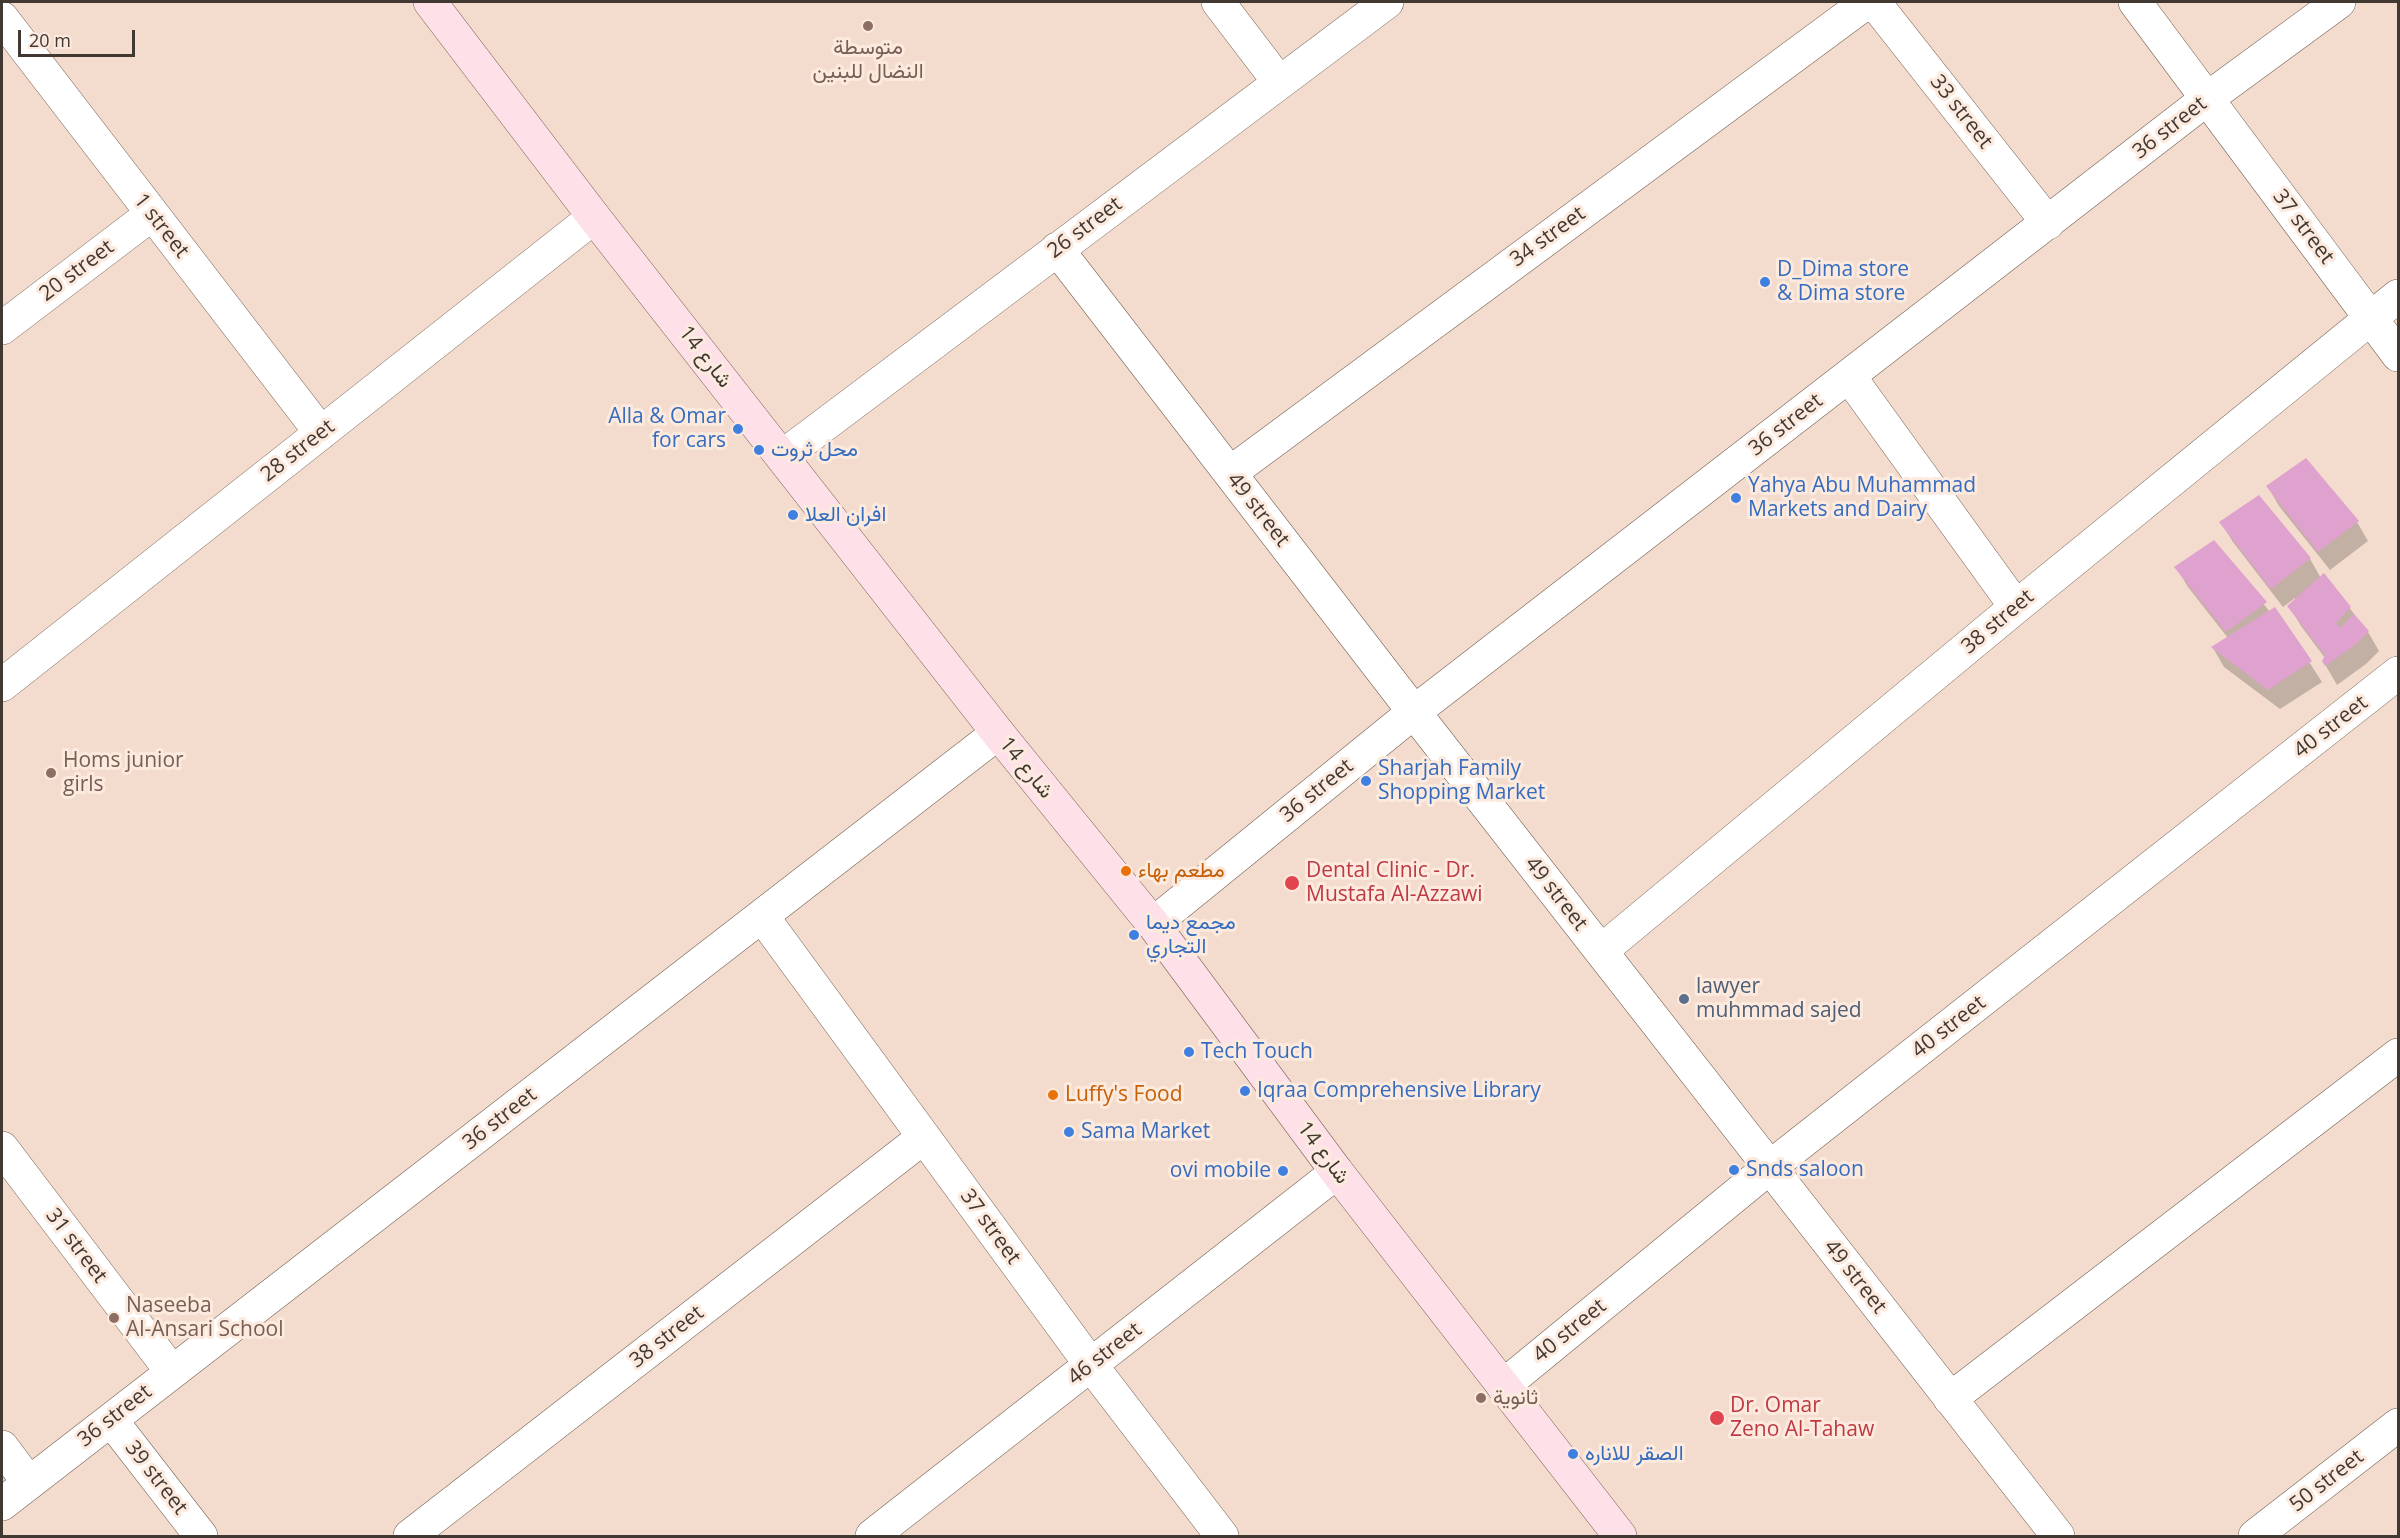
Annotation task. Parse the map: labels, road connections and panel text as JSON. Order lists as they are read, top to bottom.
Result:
{
  "streets": {
    "street": [
      "33 street",
      "36 street",
      "1 street",
      "37 street",
      "26 street",
      "34 street",
      "20 street",
      "شارع 14",
      "28 street",
      "49 street",
      "38 street",
      "40 street",
      "31 street",
      "46 street",
      "39 street",
      "50 street"
    ]
  },
  "crossings": [
    ["33 street", "36 street"],
    ["36 street", "37 street"],
    ["36 street", "شارع 14"],
    ["36 street", "49 street"],
    ["36 street", "31 street"],
    ["36 street", "39 street"],
    ["1 street", "20 street"],
    ["1 street", "28 street"],
    ["37 street", "38 street"],
    ["37 street", "46 street"],
    ["26 street", "شارع 14"],
    ["26 street", "49 street"],
    ["34 street", "49 street"],
    ["شارع 14", "28 street"],
    ["شارع 14", "40 street"],
    ["شارع 14", "46 street"],
    ["49 street", "38 street"],
    ["49 street", "40 street"]
  ],
  "places": [
    "متوسطة النضال للبنين",
    "D_Dima store & Dima store",
    "Alla & Omar for cars",
    "محل ثروت",
    "Yahya Abu Muhammad Markets and Dairy",
    "افران العلا",
    "Homs junior girls",
    "Sharjah Family Shopping Market",
    "مطعم بهاء",
    "Dental Clinic - Dr. Mustafa Al-Azzawi",
    "مجمع ديما التجاري",
    "lawyer muhmmad sajed",
    "Tech Touch",
    "Iqraa Comprehensive Library",
    "Luffy's Food",
    "Sama Market",
    "Snds saloon",
    "ovi mobile",
    "Naseeba Al-Ansari School",
    "ثانوية",
    "Dr. Omar Zeno Al-Tahaw",
    "الصقر للاناره"
  ],
  "scale_bar": "20 m"
}
